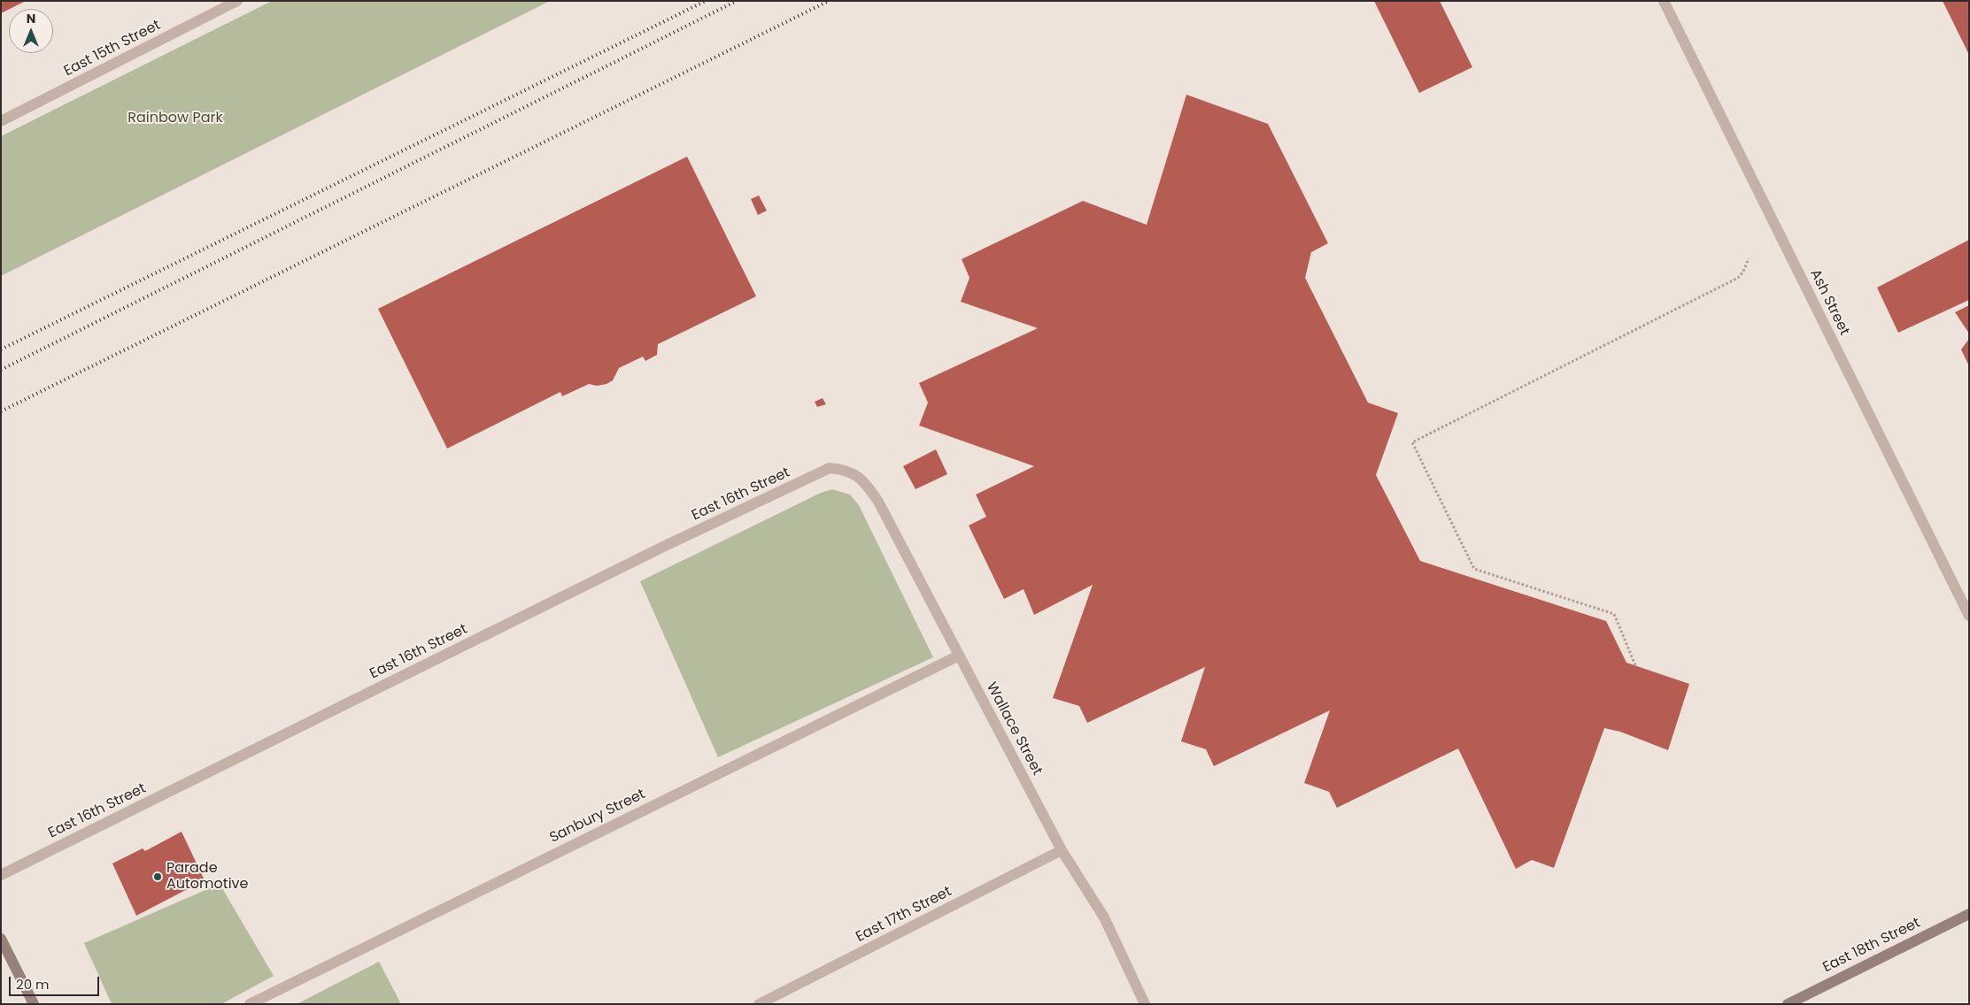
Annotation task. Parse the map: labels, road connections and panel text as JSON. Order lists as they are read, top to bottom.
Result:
{
  "streets": {
    "main road": ["East 18th Street"],
    "street": [
      "East 15th Street",
      "Ash Street",
      "East 16th Street",
      "Wallace Street",
      "Sanbury Street",
      "East 17th Street"
    ]
  },
  "crossings": [
    ["East 16th Street", "Wallace Street"],
    ["Wallace Street", "Sanbury Street"],
    ["Wallace Street", "East 17th Street"]
  ],
  "parks": ["Rainbow Park"],
  "places": ["Parade Automotive"],
  "scale_bar": "20 m",
  "north": "top"
}
